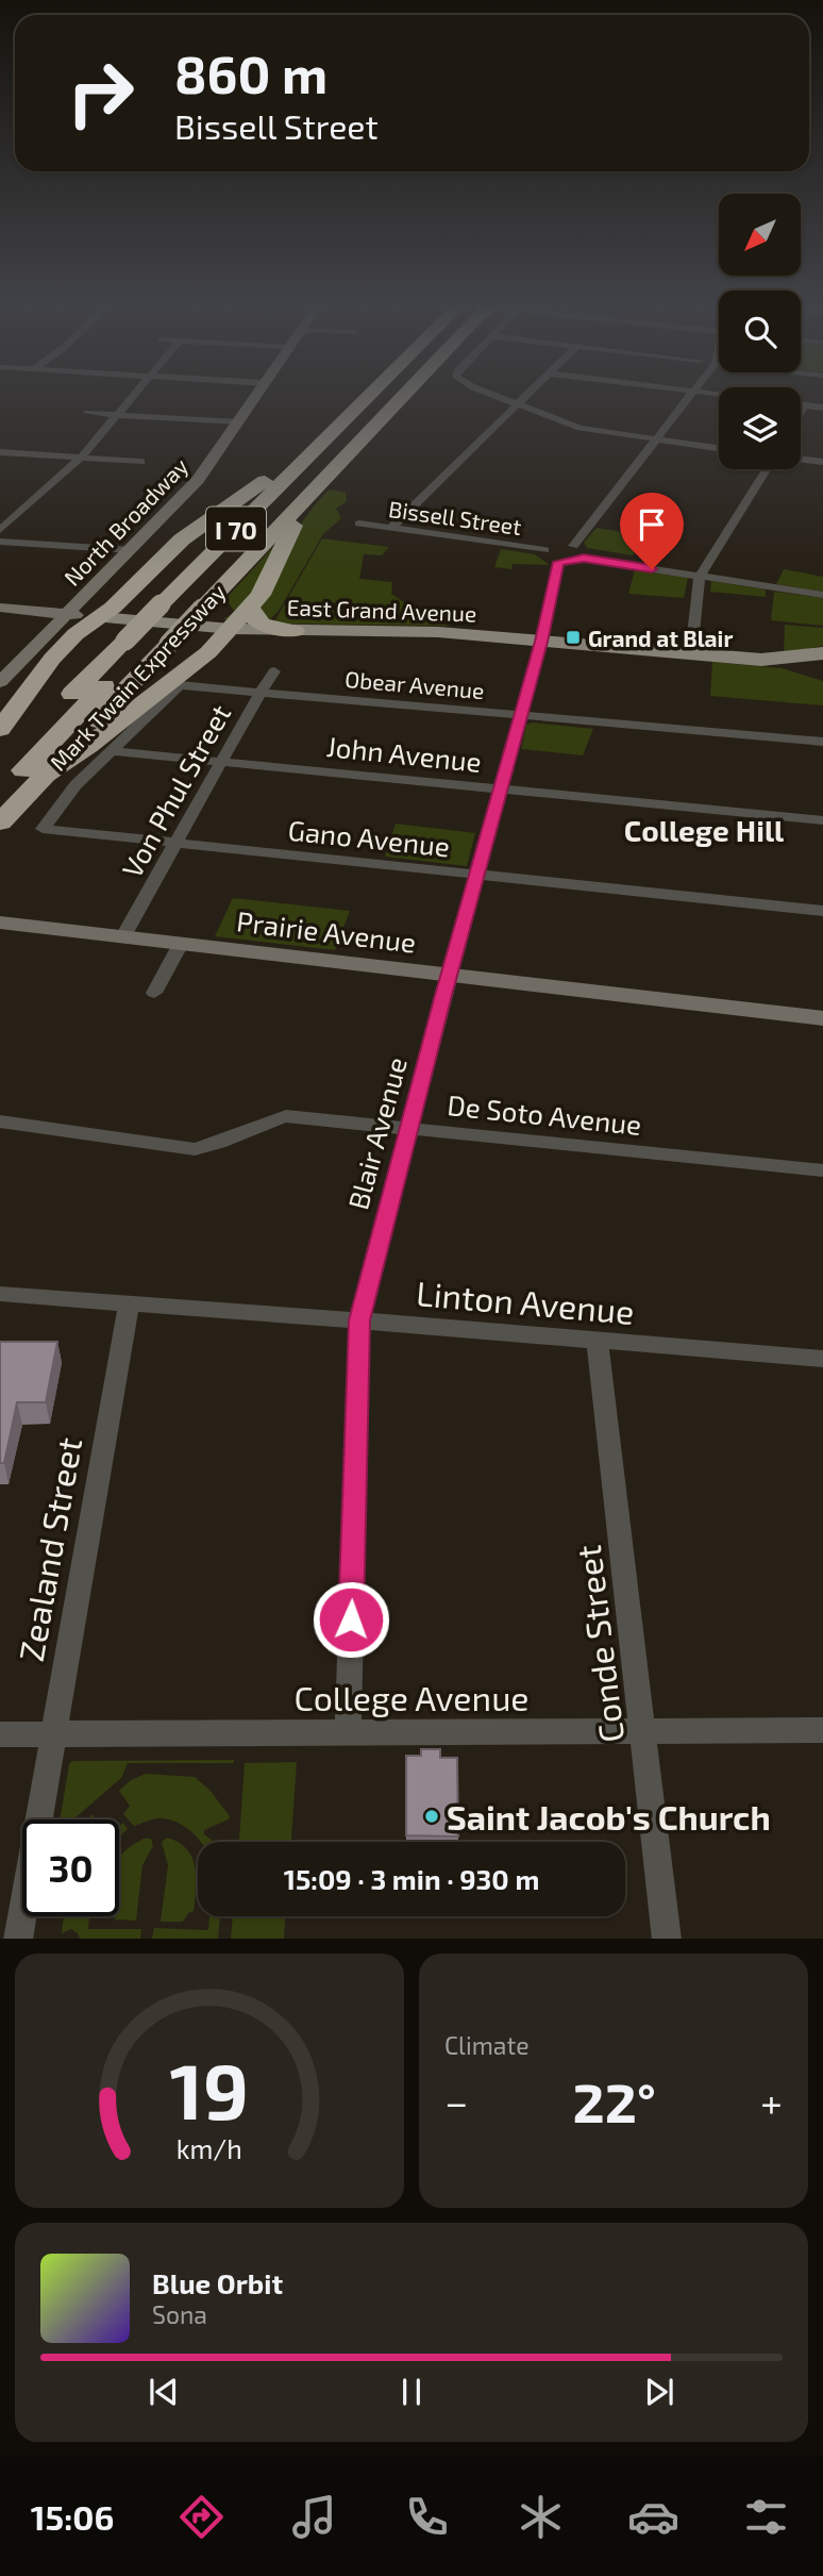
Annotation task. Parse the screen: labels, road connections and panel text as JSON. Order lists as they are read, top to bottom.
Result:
{
  "streets": {
    "highway": ["I 70", "Mark Twain Expressway"],
    "main road": ["North Broadway", "East Grand Avenue", "Prairie Avenue"],
    "street": [
      "Bissell Street",
      "Obear Avenue",
      "John Avenue",
      "Von Phul Street",
      "Gano Avenue",
      "De Soto Avenue",
      "Blair Avenue",
      "Linton Avenue",
      "Zealand Street",
      "Conde Street",
      "College Avenue"
    ]
  },
  "crossings": [
    ["North Broadway", "East Grand Avenue"],
    ["East Grand Avenue", "Blair Avenue"],
    ["Obear Avenue", "John Avenue"],
    ["Obear Avenue", "Von Phul Street"],
    ["Obear Avenue", "Gano Avenue"],
    ["Obear Avenue", "Blair Avenue"],
    ["John Avenue", "Von Phul Street"],
    ["John Avenue", "Gano Avenue"],
    ["John Avenue", "Blair Avenue"],
    ["Von Phul Street", "Gano Avenue"],
    ["Von Phul Street", "Prairie Avenue"],
    ["Gano Avenue", "Blair Avenue"],
    ["Prairie Avenue", "Blair Avenue"],
    ["De Soto Avenue", "Blair Avenue"],
    ["Blair Avenue", "Linton Avenue"],
    ["Blair Avenue", "College Avenue"],
    ["Linton Avenue", "Zealand Street"],
    ["Linton Avenue", "Conde Street"],
    ["Zealand Street", "College Avenue"],
    ["Conde Street", "College Avenue"]
  ],
  "districts": ["College Hill"],
  "places": {
    "transit": ["Grand at Blair"],
    "other": ["Saint Jacob's Church"]
  },
  "north": "bottom left",
  "page": {
    "turn": ["860 m", "Bissell Street"],
    "limit": "30",
    "trip": "15:09 · 3 min · 930 m",
    "tile": "Climate",
    "heat": ["−", "22°", "+"],
    "song": ["Blue Orbit", "Sona"],
    "tabs": "15:06",
    "gauge": ["19", "km/h"]
  }
}
